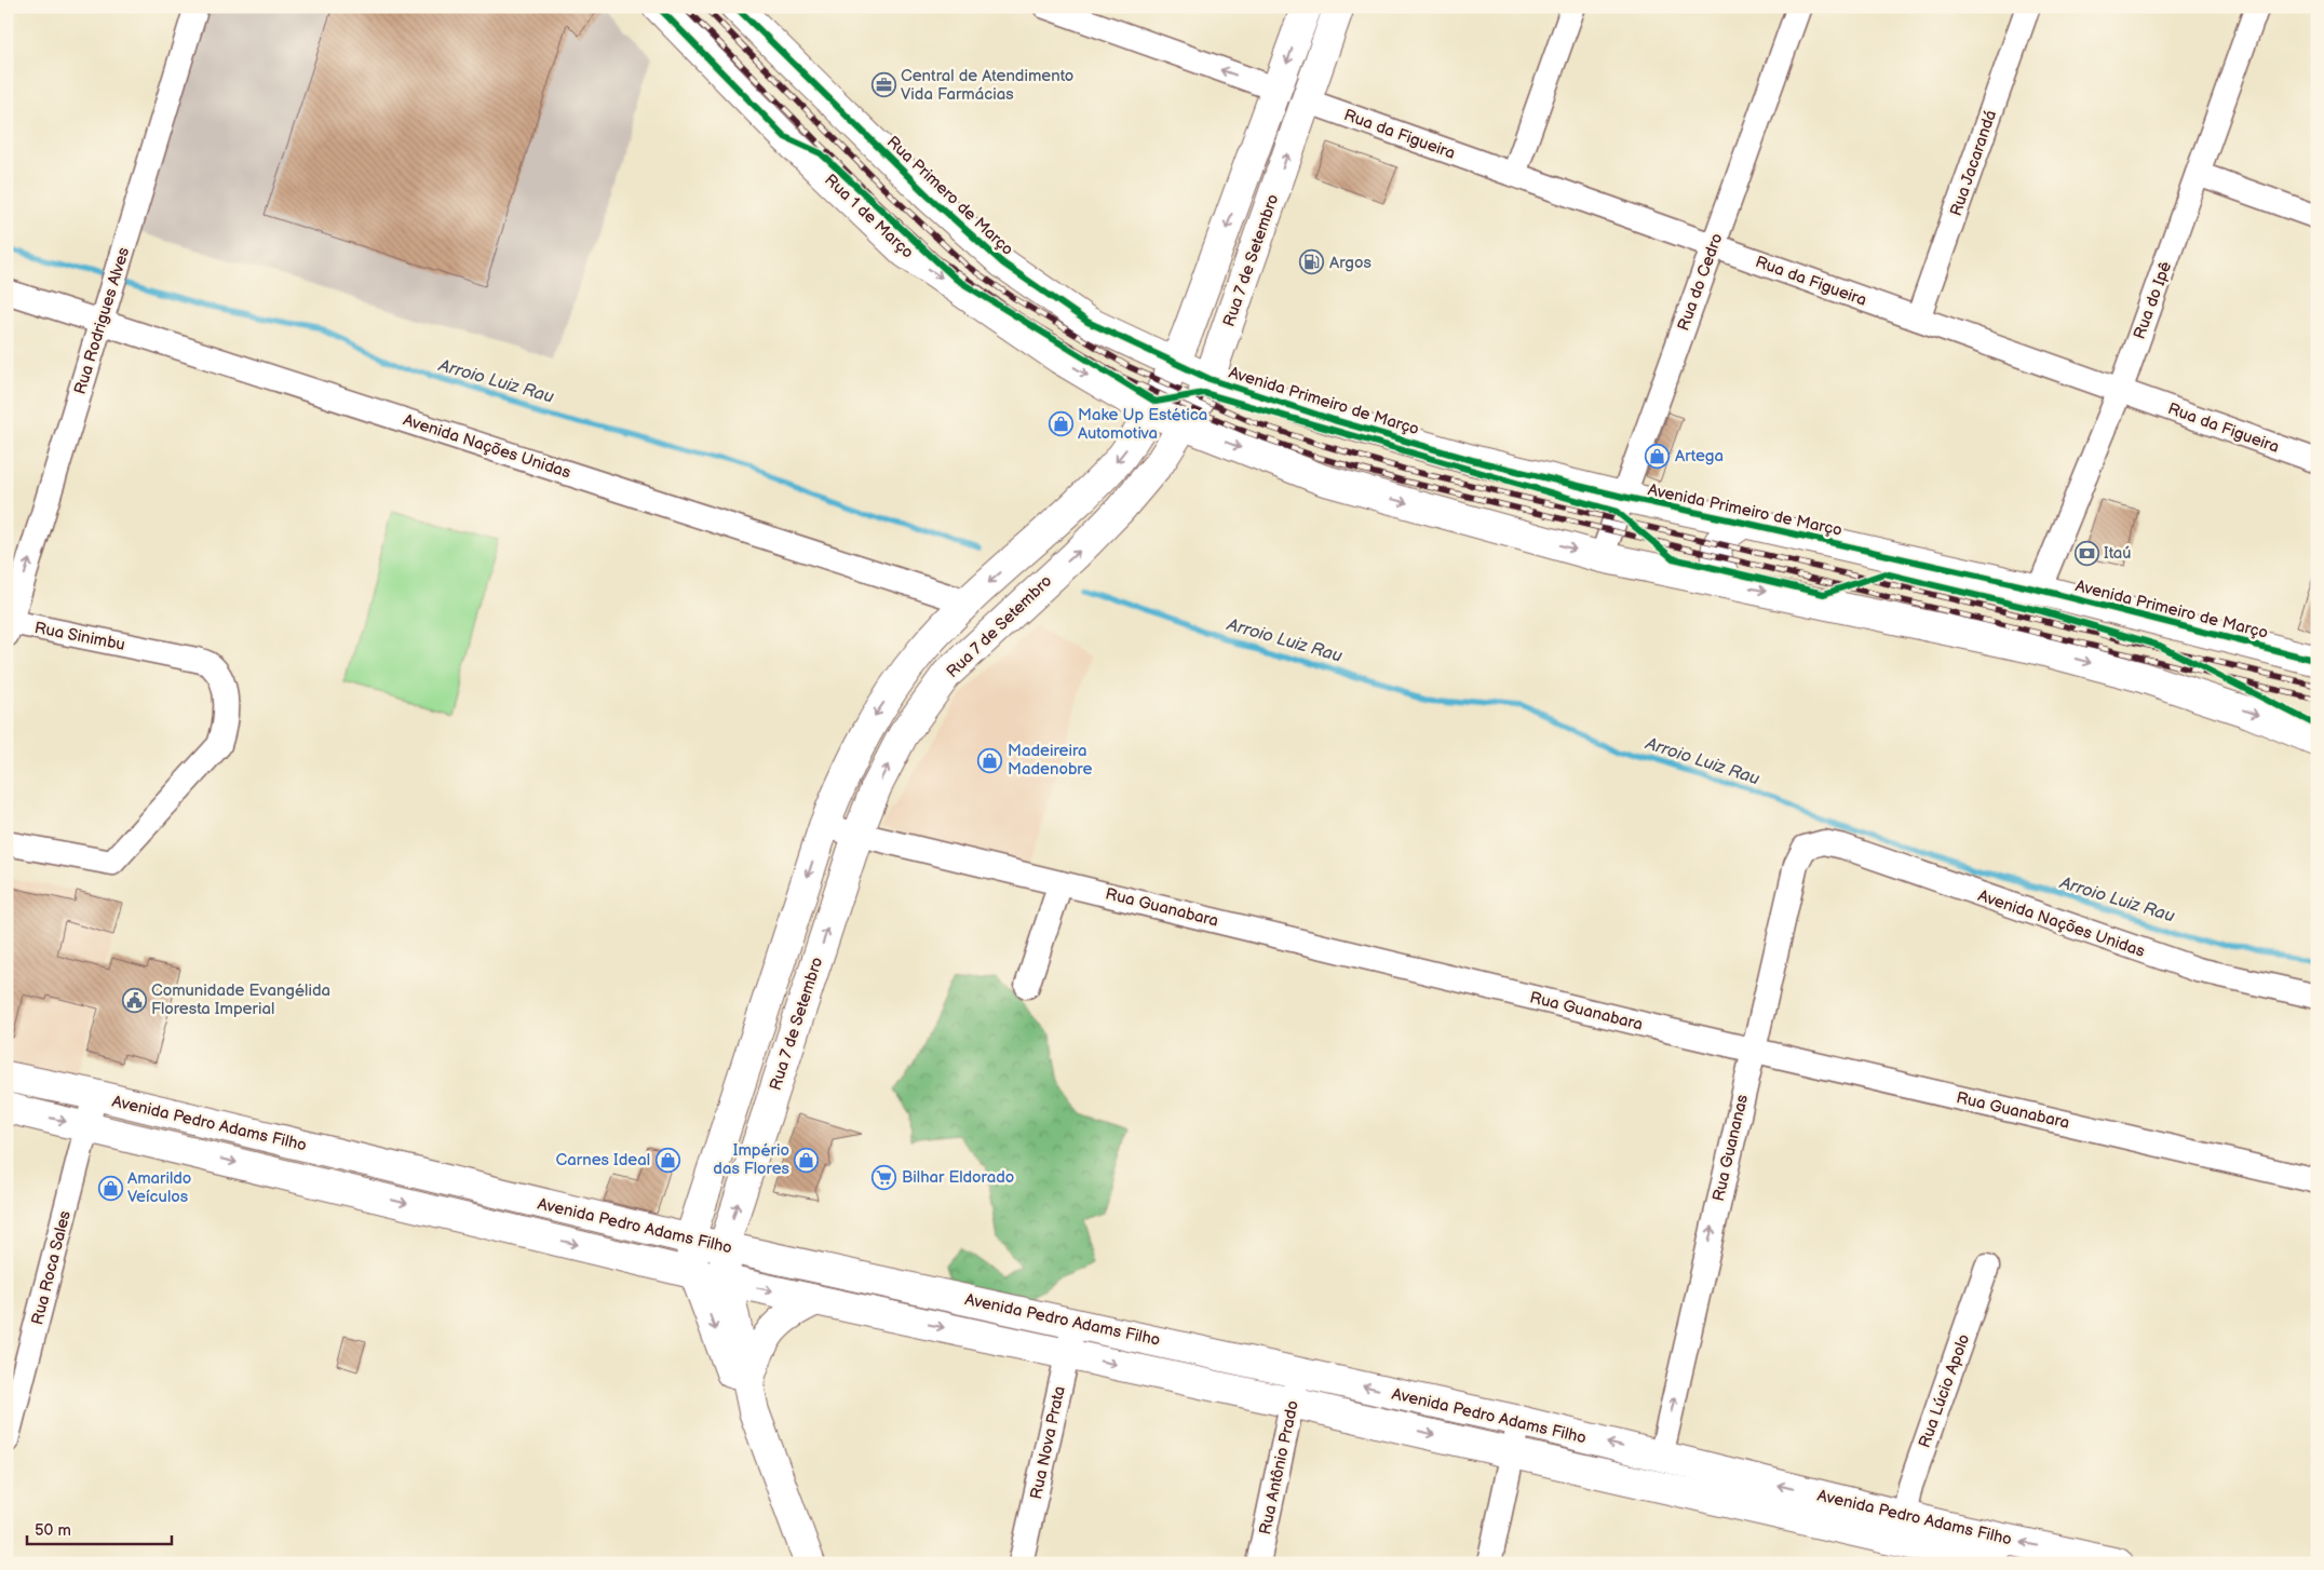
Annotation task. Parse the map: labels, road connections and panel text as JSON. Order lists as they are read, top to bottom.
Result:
{
  "streets": {
    "main road": [
      "Rua Primero de Março",
      "Rua 1 de Março",
      "Rua 7 de Setembro",
      "Avenida Primeiro de Março",
      "Avenida Pedro Adams Filho"
    ],
    "street": [
      "Rua da Figueira",
      "Rua Jacarandá",
      "Rua do Cedro",
      "Rua do Ipê",
      "Rua Rodrigues Alves",
      "Avenida Nações Unidas",
      "Rua Sinimbu",
      "Rua Guanabara",
      "Rua Guananas",
      "Rua Roca Sales",
      "Rua Lúcio Apolo",
      "Rua Nova Prata",
      "Rua Antônio Prado"
    ]
  },
  "crossings": [
    ["Rua da Figueira", "Rua Jacarandá"],
    ["Rua da Figueira", "Rua 7 de Setembro"],
    ["Rua da Figueira", "Rua do Cedro"],
    ["Rua da Figueira", "Rua do Ipê"],
    ["Rua Primero de Março", "Rua 7 de Setembro"],
    ["Rua Primero de Março", "Avenida Primeiro de Março"],
    ["Rua 1 de Março", "Rua 7 de Setembro"],
    ["Rua 7 de Setembro", "Avenida Primeiro de Março"],
    ["Rua 7 de Setembro", "Avenida Nações Unidas"],
    ["Rua 7 de Setembro", "Rua Guanabara"],
    ["Rua 7 de Setembro", "Avenida Pedro Adams Filho"],
    ["Rua do Cedro", "Avenida Primeiro de Março"],
    ["Rua do Ipê", "Avenida Primeiro de Março"],
    ["Rua Rodrigues Alves", "Avenida Nações Unidas"],
    ["Rua Rodrigues Alves", "Rua Sinimbu"],
    ["Avenida Nações Unidas", "Rua Guananas"],
    ["Rua Guanabara", "Rua Guananas"],
    ["Avenida Pedro Adams Filho", "Rua Guananas"],
    ["Avenida Pedro Adams Filho", "Rua Roca Sales"],
    ["Avenida Pedro Adams Filho", "Rua Lúcio Apolo"],
    ["Avenida Pedro Adams Filho", "Rua Nova Prata"],
    ["Avenida Pedro Adams Filho", "Rua Antônio Prado"]
  ],
  "one_way": ["Rua 1 de Março", "Rua Rodrigues Alves", "Rua Guananas"],
  "water": ["Arroio Luiz Rau"],
  "places": {
    "office": ["Central de Atendimento Vida Farmácias"],
    "fuel station": ["Argos"],
    "shop": [
      "Make Up Estética Automotiva",
      "Artega",
      "Madeireira Madenobre",
      "Carnes Ideal",
      "Império das Flores",
      "Amarildo Veículos"
    ],
    "bank": ["Itaú"],
    "public building": ["Comunidade Evangélida Floresta Imperial"],
    "supermarket": ["Bilhar Eldorado"]
  },
  "scale_bar": "50 m"
}
